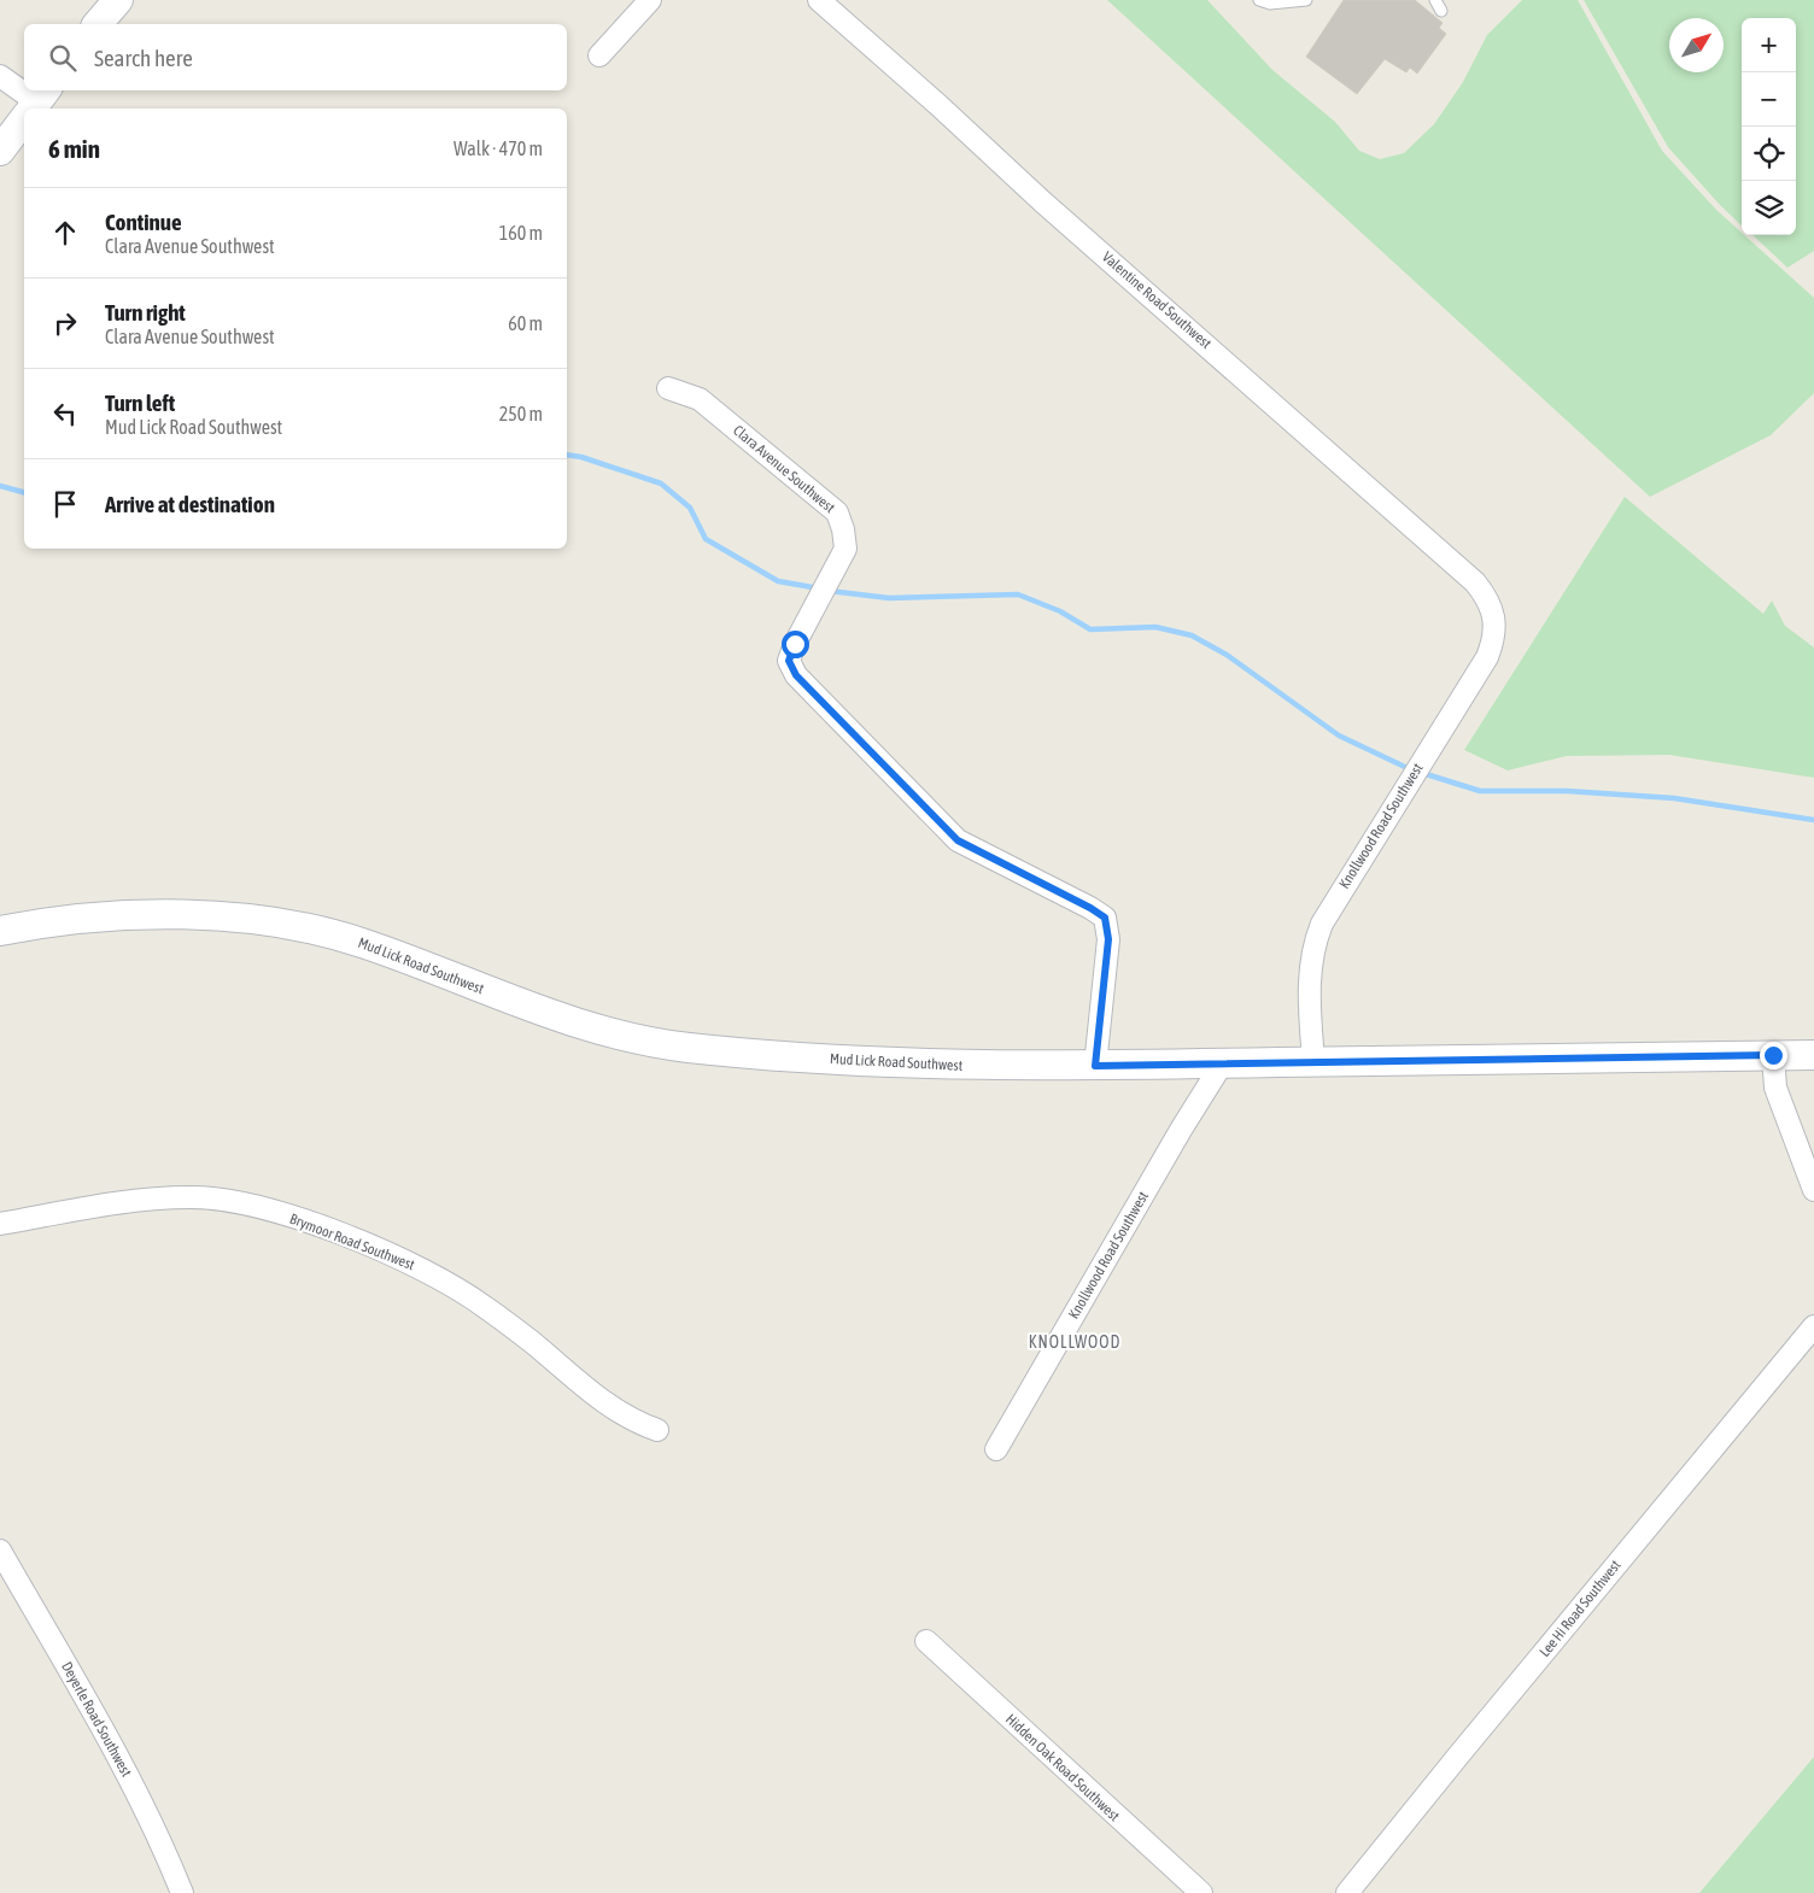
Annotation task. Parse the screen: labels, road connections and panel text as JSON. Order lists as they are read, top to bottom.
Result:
{
  "streets": {
    "street": [
      "Valentine Road Southwest",
      "Clara Avenue Southwest",
      "Knollwood Road Southwest",
      "Mud Lick Road Southwest",
      "Brymoor Road Southwest",
      "Lee Hi Road Southwest",
      "Deyerle Road Southwest",
      "Hidden Oak Road Southwest"
    ]
  },
  "crossings": [
    ["Valentine Road Southwest", "Knollwood Road Southwest"],
    ["Clara Avenue Southwest", "Mud Lick Road Southwest"],
    ["Knollwood Road Southwest", "Mud Lick Road Southwest"]
  ],
  "districts": ["KNOLLWOOD"],
  "north": "top right",
  "page": {
    "map_buttons": ["+", "−"],
    "search": "Search here",
    "heading": ["6 min", "Walk · 470 m"],
    "list": [
      ["Continue", "Clara Avenue Southwest", "160 m"],
      ["Turn right", "Clara Avenue Southwest", "60 m"],
      ["Turn left", "Mud Lick Road Southwest", "250 m"],
      "Arrive at destination"
    ]
  }
}
